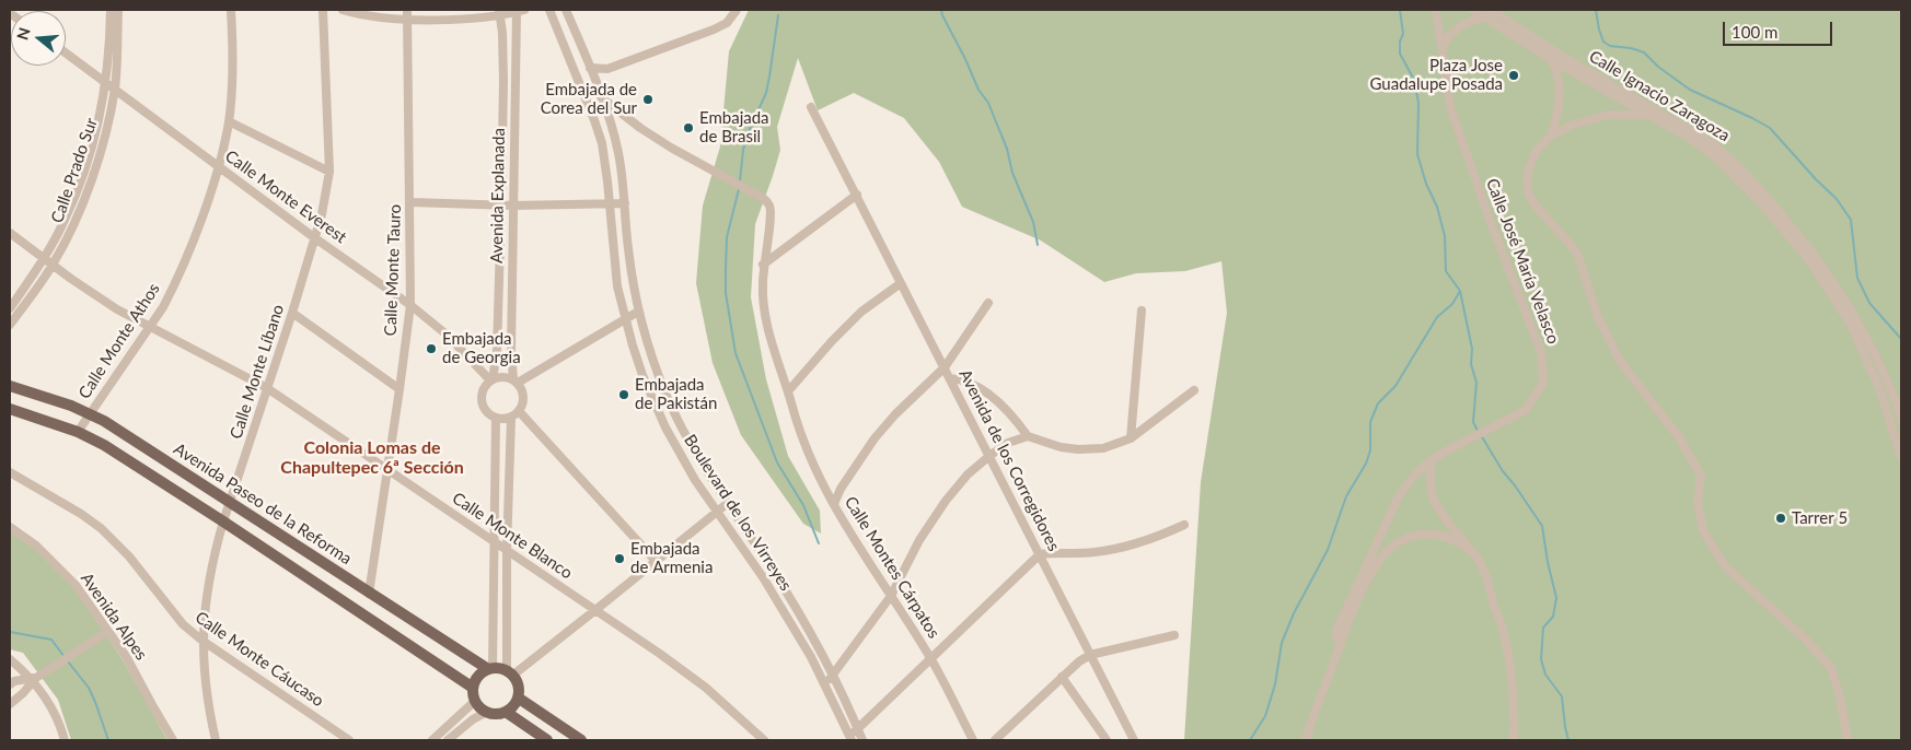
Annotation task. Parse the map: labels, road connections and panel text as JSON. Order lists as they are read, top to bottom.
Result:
{
  "streets": {
    "main road": ["Avenida Paseo de la Reforma"],
    "street": [
      "Calle Ignacio Zaragoza",
      "Calle Prado Sur",
      "Avenida Explanada",
      "Calle Monte Everest",
      "Calle José María Velasco",
      "Calle Monte Tauro",
      "Calle Monte Athos",
      "Calle Monte Líbano",
      "Avenida de los Corregidores",
      "Boulevard de los Virreyes",
      "Calle Monte Blanco",
      "Calle Montes Cárpatos",
      "Avenida Alpes",
      "Calle Monte Cáucaso"
    ]
  },
  "crossings": [
    ["Calle Prado Sur", "Calle Monte Everest"],
    ["Calle Prado Sur", "Calle Monte Blanco"],
    ["Avenida Explanada", "Calle Monte Everest"],
    ["Calle Monte Everest", "Calle Monte Tauro"],
    ["Calle Monte Everest", "Calle Monte Athos"],
    ["Calle Monte Everest", "Calle Monte Líbano"],
    ["Calle Monte Tauro", "Avenida Paseo de la Reforma"],
    ["Calle Monte Tauro", "Calle Monte Blanco"],
    ["Calle Monte Athos", "Avenida Paseo de la Reforma"],
    ["Calle Monte Athos", "Calle Monte Blanco"],
    ["Calle Monte Líbano", "Avenida Paseo de la Reforma"],
    ["Calle Monte Líbano", "Calle Monte Blanco"],
    ["Calle Monte Líbano", "Calle Monte Cáucaso"],
    ["Boulevard de los Virreyes", "Calle Montes Cárpatos"]
  ],
  "districts": ["Colonia Lomas de Chapultepec 6ª Sección"],
  "places": [
    "Plaza Jose Guadalupe Posada",
    "Embajada de Corea del Sur",
    "Embajada de Brasil",
    "Embajada de Georgia",
    "Embajada de Pakistán",
    "Tarrer 5",
    "Embajada de Armenia"
  ],
  "scale_bar": "100 m",
  "north": "left"
}
